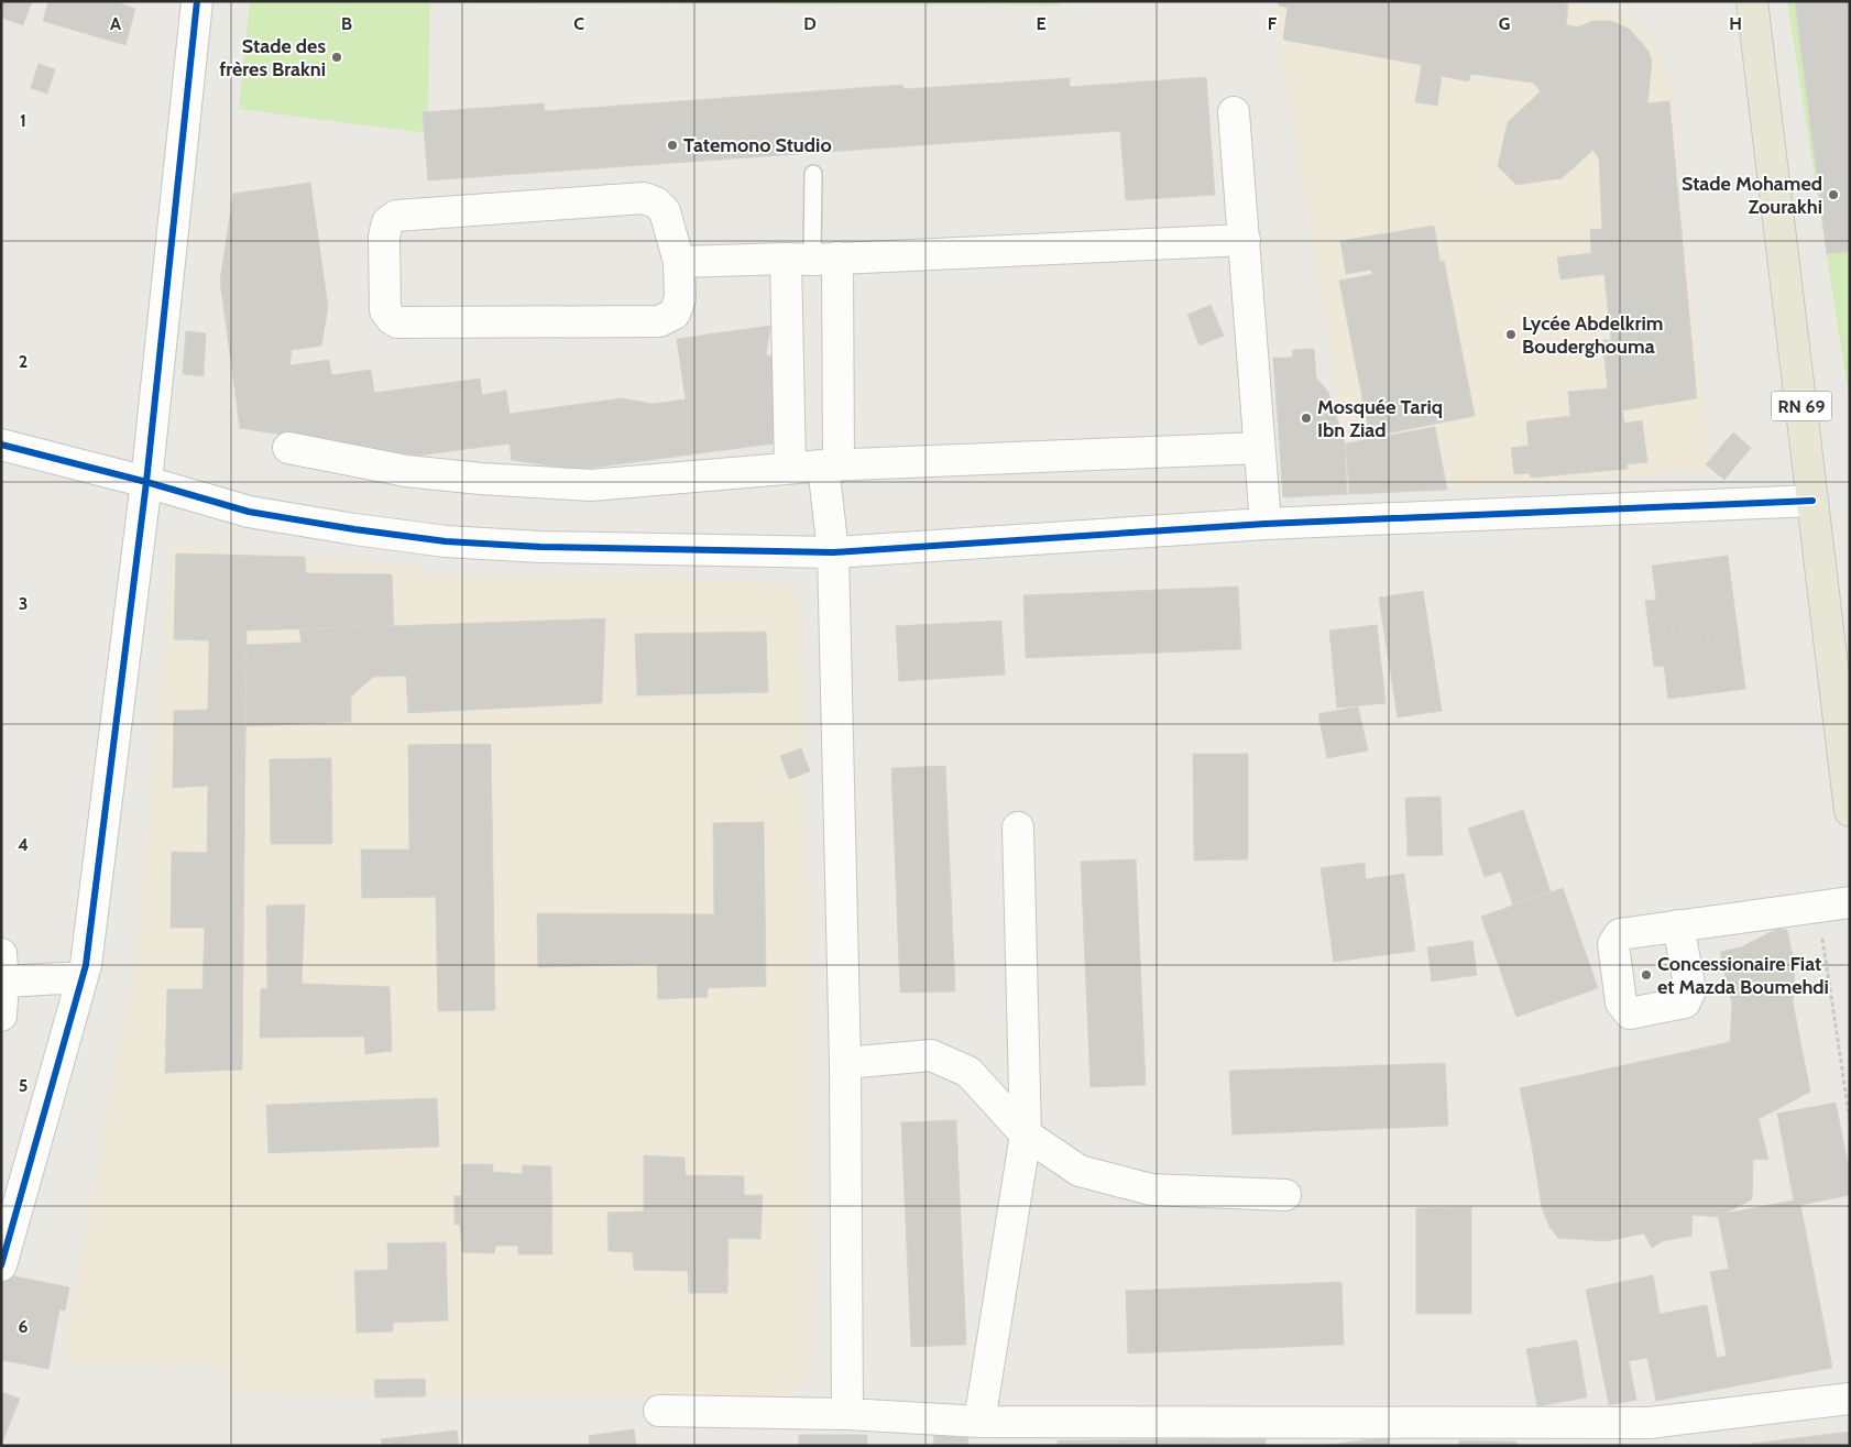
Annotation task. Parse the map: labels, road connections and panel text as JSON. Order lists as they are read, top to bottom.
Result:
{
  "streets": {
    "main road": ["RN 69"]
  },
  "places": [
    "Stade des frères Brakni",
    "Tatemono Studio",
    "Stade Mohamed Zourakhi",
    "Lycée Abdelkrim Bouderghouma",
    "Mosquée Tariq Ibn Ziad",
    "Concessionaire Fiat et Mazda Boumehdi"
  ],
  "grid": {
    "columns": [
      "A",
      "B",
      "C",
      "D",
      "E",
      "F",
      "G",
      "H"
    ],
    "rows": [
      "1",
      "2",
      "3",
      "4",
      "5",
      "6"
    ]
  }
}
